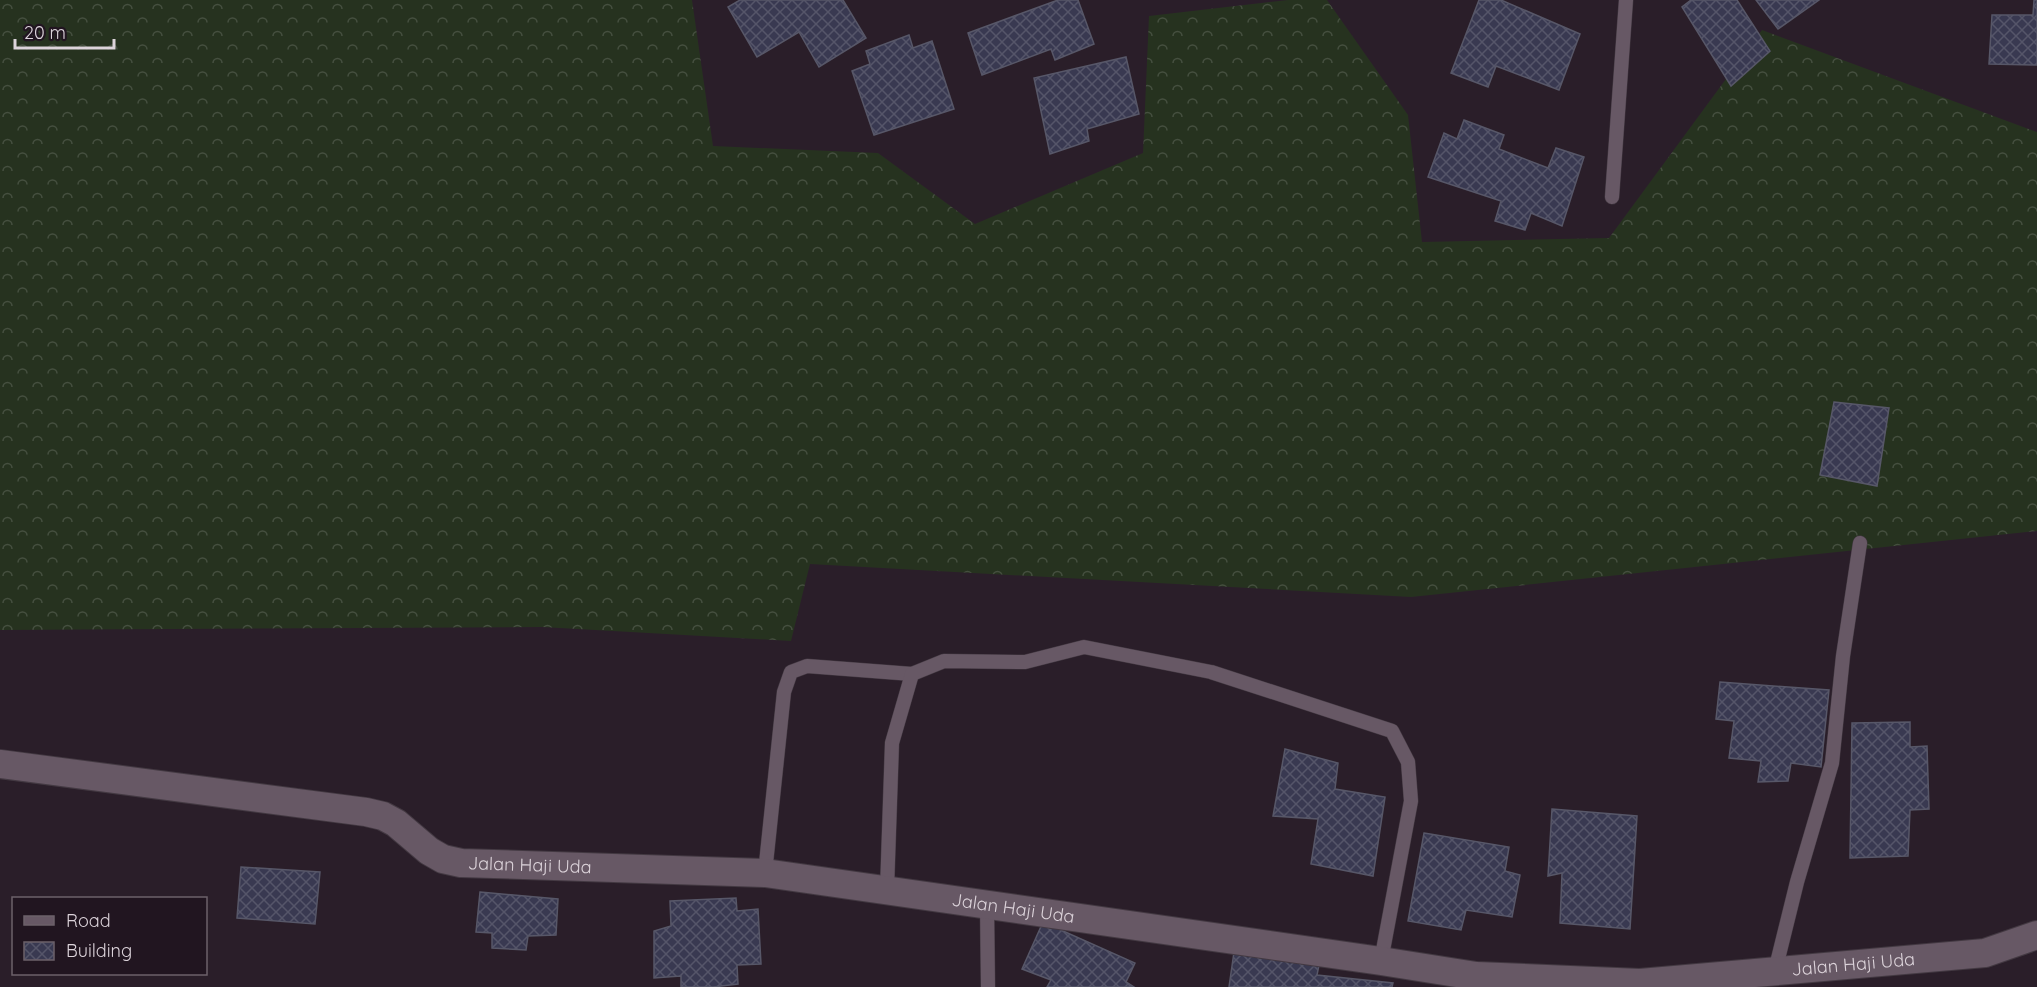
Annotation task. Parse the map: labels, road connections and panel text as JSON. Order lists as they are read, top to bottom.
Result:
{
  "streets": {
    "street": ["Jalan Haji Uda"]
  },
  "legend": ["Road", "Building"],
  "scale_bar": "20 m"
}
